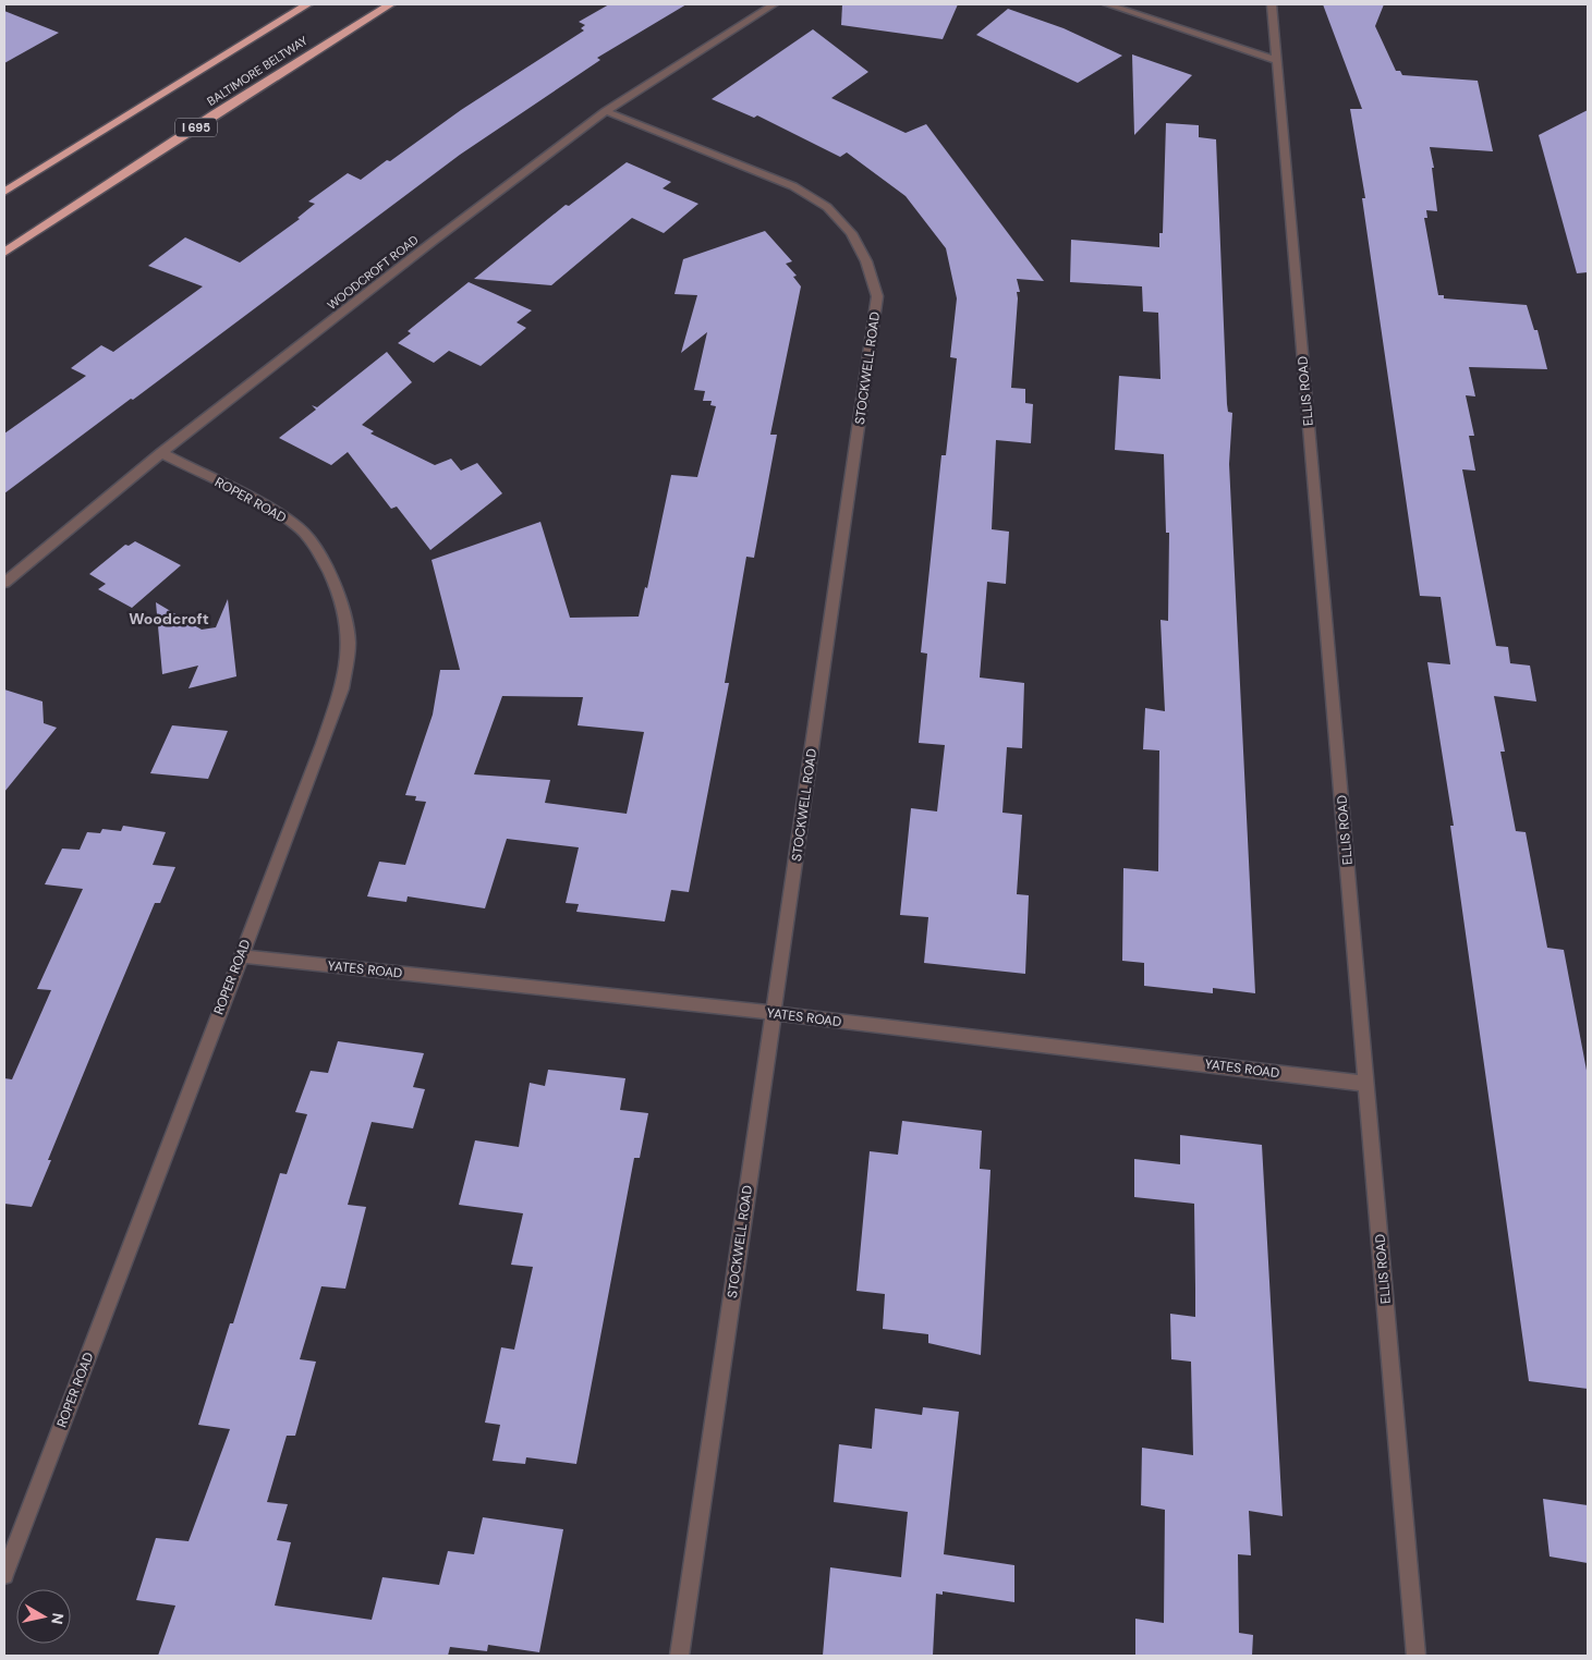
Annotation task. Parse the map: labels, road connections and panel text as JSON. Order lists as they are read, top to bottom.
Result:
{
  "streets": {
    "highway": ["BALTIMORE BELTWAY", "I 695"],
    "street": [
      "WOODCROFT ROAD",
      "STOCKWELL ROAD",
      "ELLIS ROAD",
      "ROPER ROAD",
      "YATES ROAD"
    ]
  },
  "crossings": [
    ["WOODCROFT ROAD", "STOCKWELL ROAD"],
    ["WOODCROFT ROAD", "ROPER ROAD"],
    ["STOCKWELL ROAD", "YATES ROAD"],
    ["ELLIS ROAD", "YATES ROAD"],
    ["ROPER ROAD", "YATES ROAD"]
  ],
  "districts": ["Woodcroft"],
  "north": "right"
}
